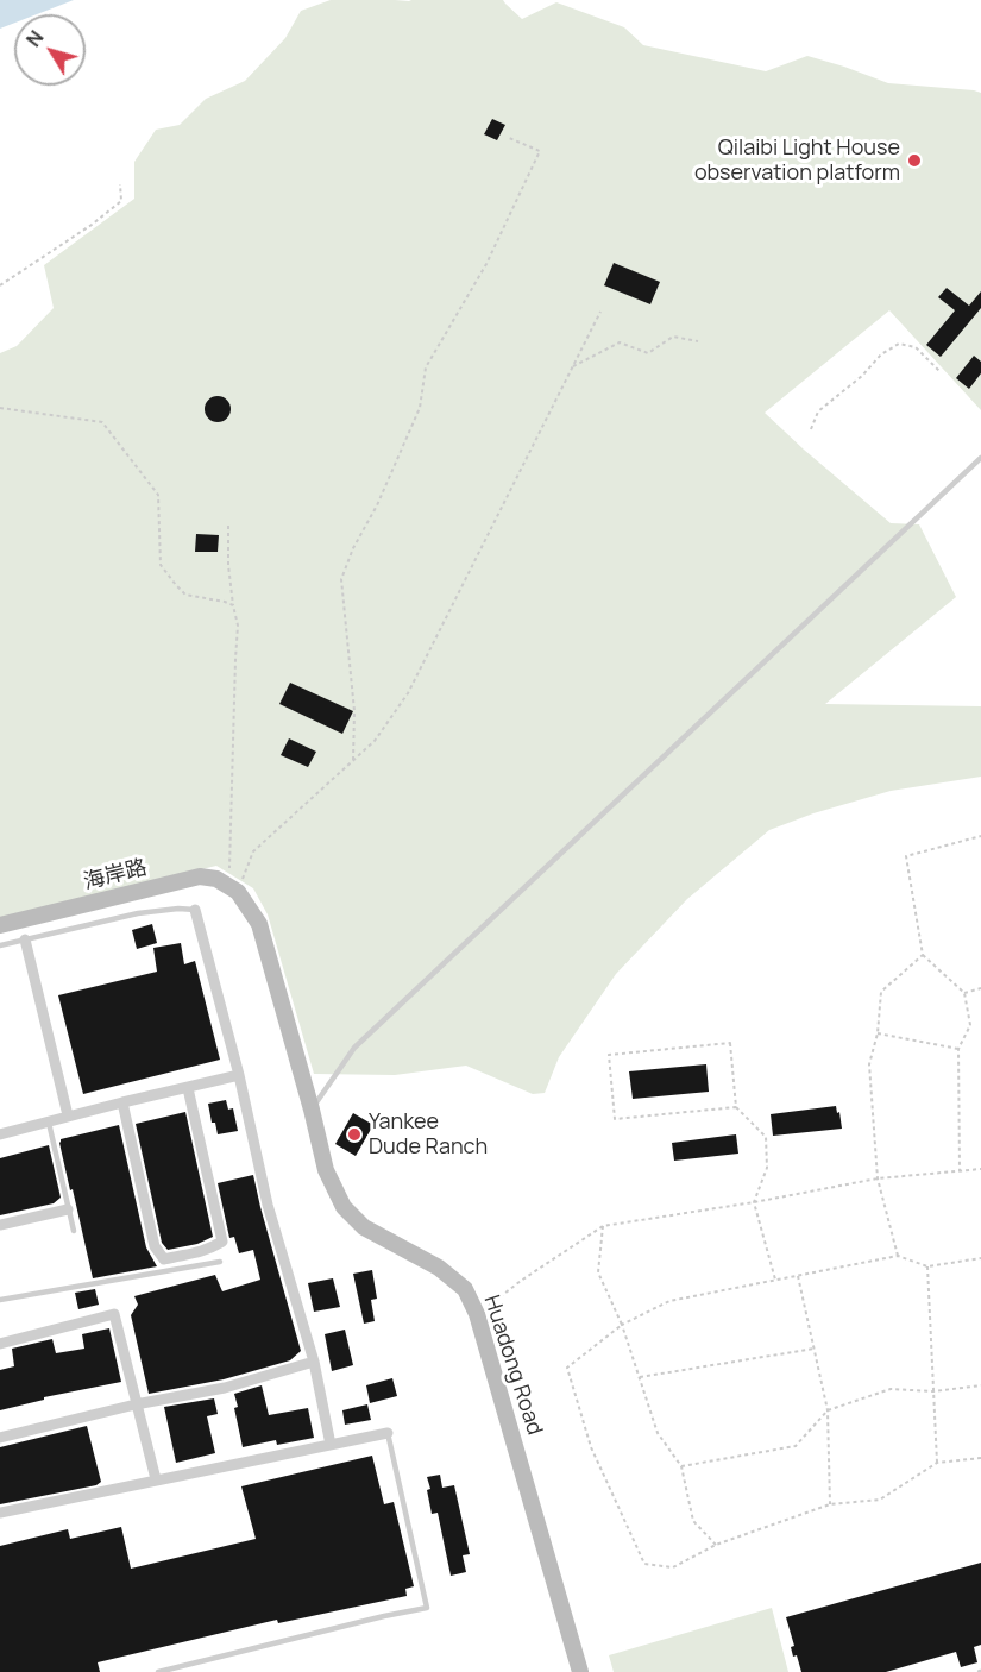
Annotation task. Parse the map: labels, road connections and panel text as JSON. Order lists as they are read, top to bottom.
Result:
{
  "streets": {
    "main road": ["海岸路", "Huadong Road"]
  },
  "crossings": [
    ["海岸路", "Huadong Road"]
  ],
  "places": ["Qilaibi Light House observation platform", "Yankee Dude Ranch"],
  "north": "top left"
}
